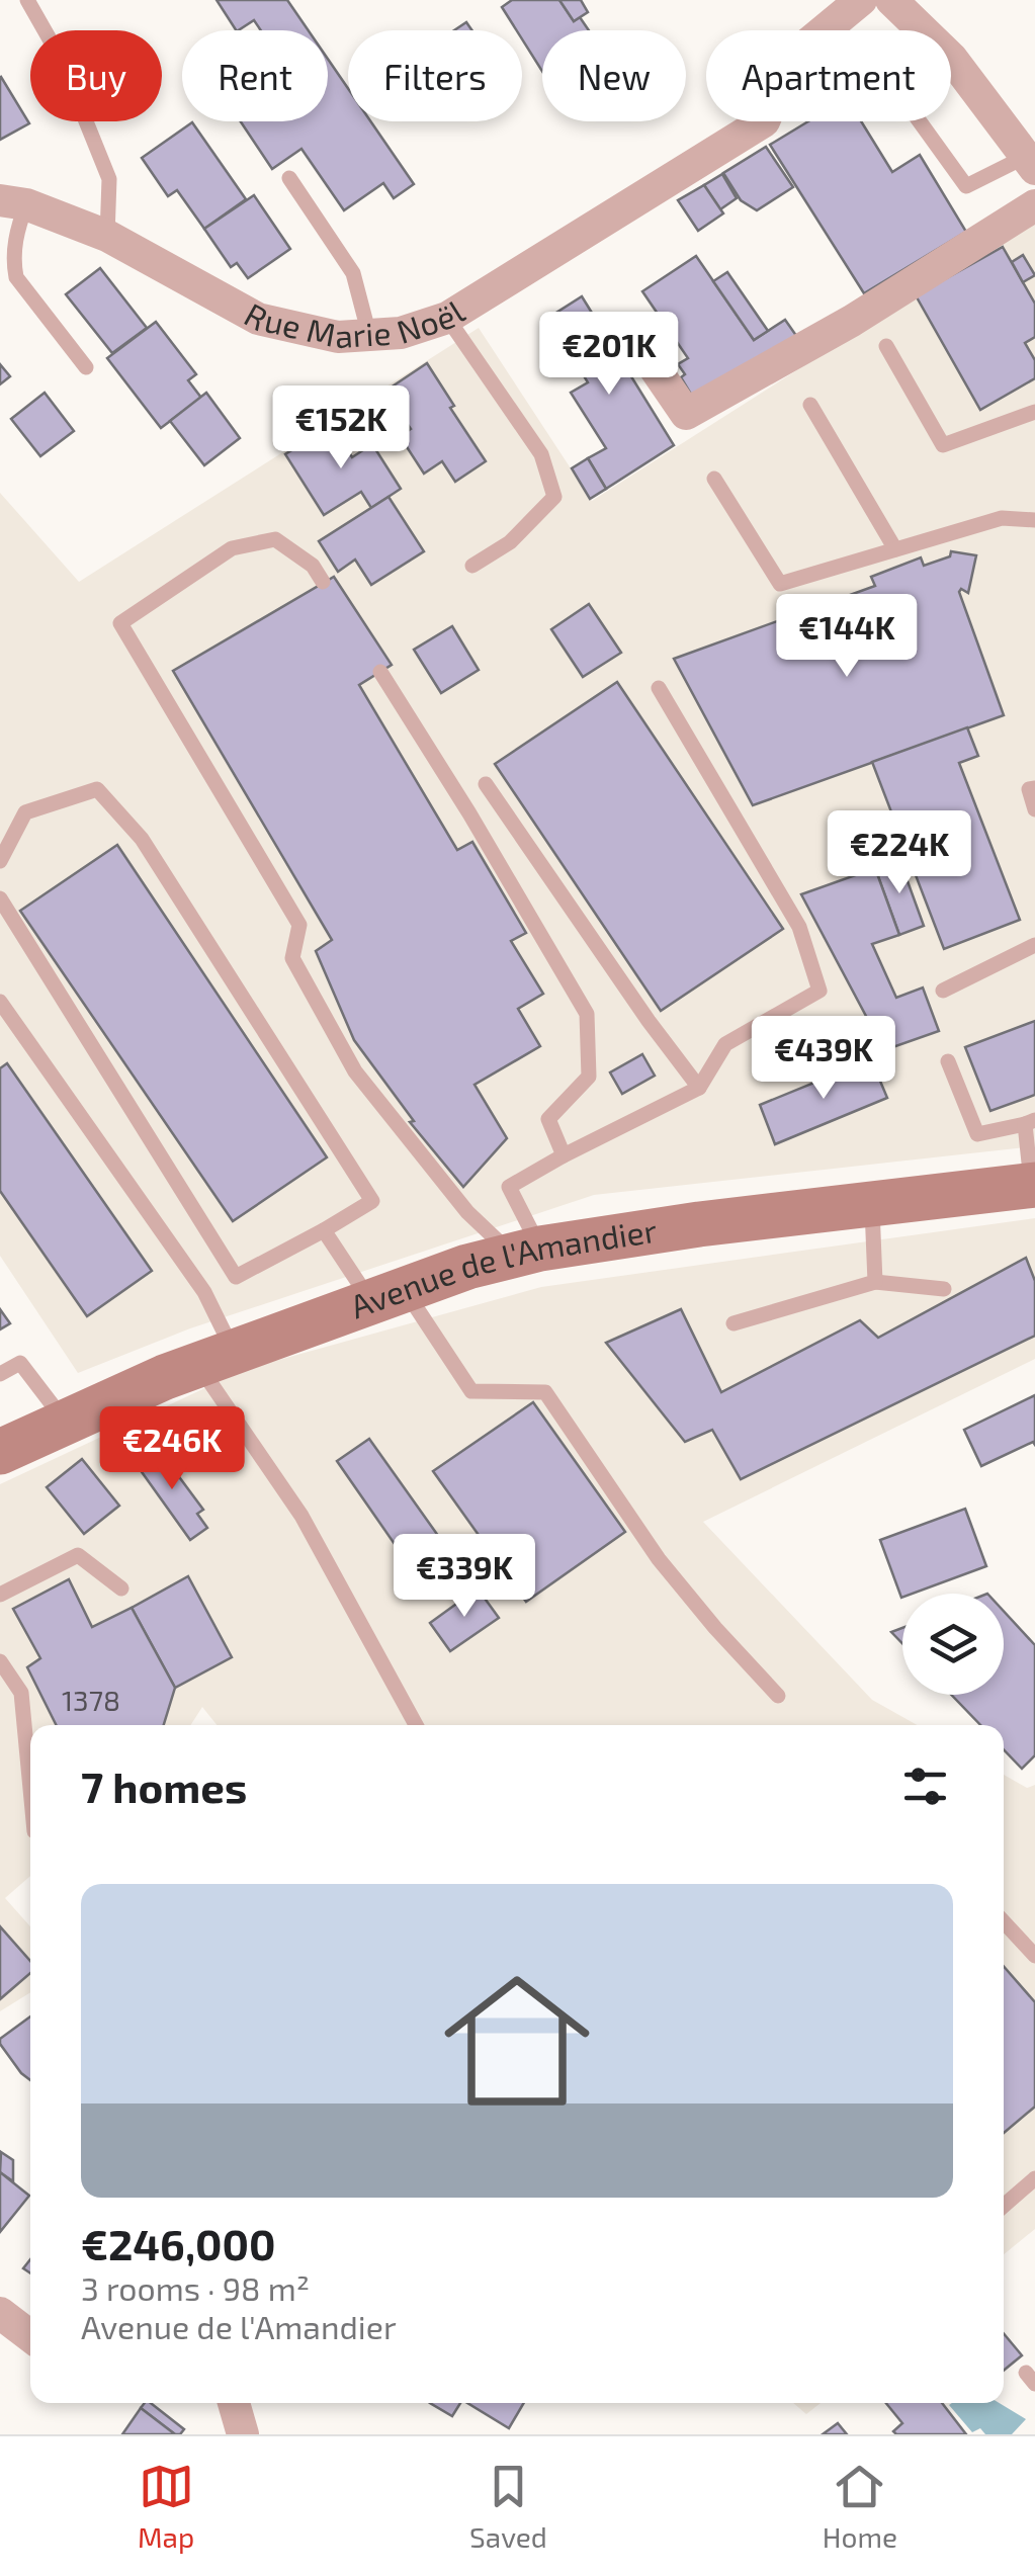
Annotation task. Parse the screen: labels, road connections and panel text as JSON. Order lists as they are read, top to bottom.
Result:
{
  "streets": {
    "main road": ["Avenue de l'Amandier"],
    "street": ["Rue Marie Noël"]
  },
  "house_numbers": ["1378"],
  "page": {
    "chip": [
      "Buy",
      "Rent",
      "Filters",
      "New",
      "Apartment"
    ],
    "price": [
      "€201K",
      "€152K",
      "€144K",
      "€224K",
      "€439K",
      "€246K",
      "€339K"
    ],
    "heading": "7 homes",
    "list": [
      {
        "name": "€246,000",
        "note": "3 rooms · 98 m² · Avenue de l'Amandier"
      }
    ],
    "tabs": ["Map", "Saved", "Home"]
  }
}
